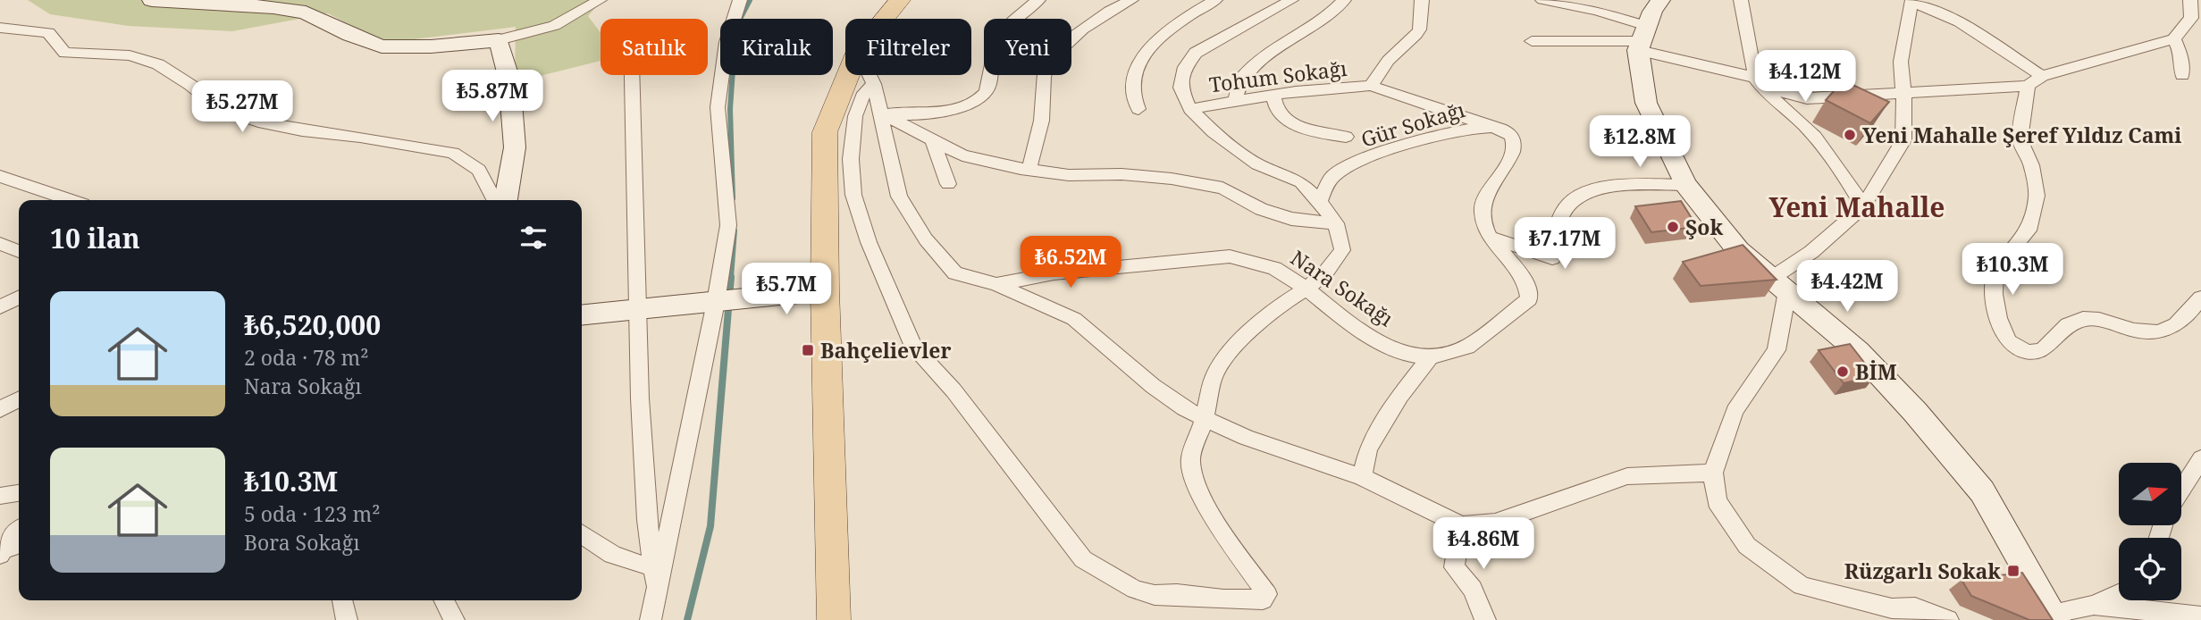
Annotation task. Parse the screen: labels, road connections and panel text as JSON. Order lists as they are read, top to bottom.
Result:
{
  "streets": {
    "street": ["Tohum Sokağı", "Gür Sokağı", "Nara Sokağı"]
  },
  "crossings": [
    ["Gür Sokağı", "Nara Sokağı"]
  ],
  "districts": ["Yeni Mahalle"],
  "places": {
    "other": ["Yeni Mahalle Şeref Yıldız Cami", "Şok", "BİM"],
    "transit": ["Bahçelievler", "Rüzgarlı Sokak"]
  },
  "north": "right",
  "page": {
    "chip": [
      "Satılık",
      "Kiralık",
      "Filtreler",
      "Yeni"
    ],
    "price": [
      "₺4.12M",
      "₺5.87M",
      "₺5.27M",
      "₺12.8M",
      "₺7.17M",
      "₺6.52M",
      "₺10.3M",
      "₺4.42M",
      "₺5.7M",
      "₺4.86M"
    ],
    "heading": "10 ilan",
    "list": [
      {
        "name": "₺6,520,000",
        "note": "2 oda · 78 m² · Nara Sokağı"
      },
      {
        "name": "₺10.3M",
        "note": "5 oda · 123 m² · Bora Sokağı"
      }
    ]
  }
}
